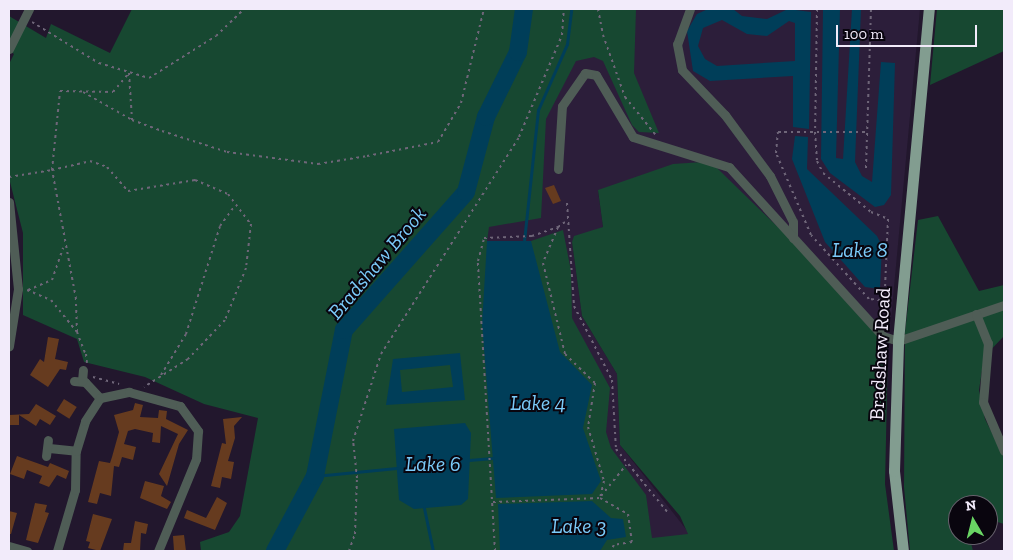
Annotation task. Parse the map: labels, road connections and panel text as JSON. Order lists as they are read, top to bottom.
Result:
{
  "streets": {
    "main road": ["Bradshaw Road"]
  },
  "water": [
    "Lake 8",
    "Bradshaw Brook",
    "Lake 4",
    "Lake 6",
    "Lake 3"
  ],
  "scale_bar": "100 m",
  "north": "top"
}
